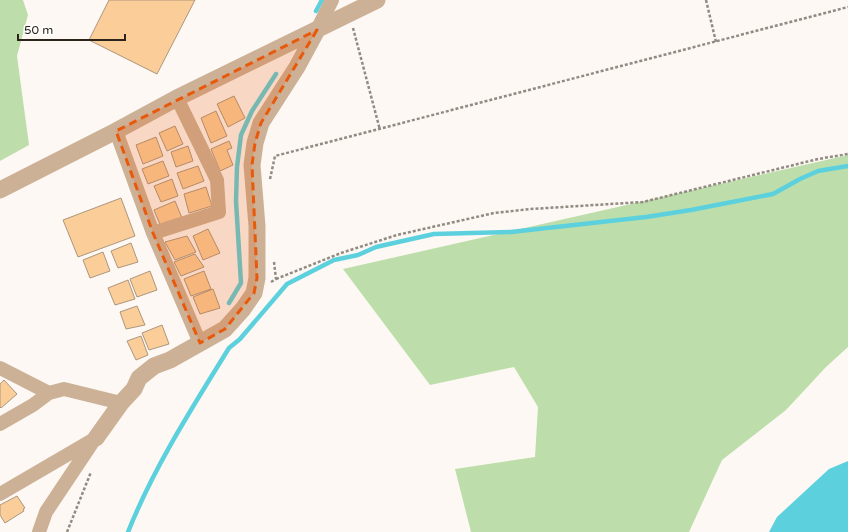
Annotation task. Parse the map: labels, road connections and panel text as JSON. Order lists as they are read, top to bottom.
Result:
{
  "scale_bar": "50 m"
}
